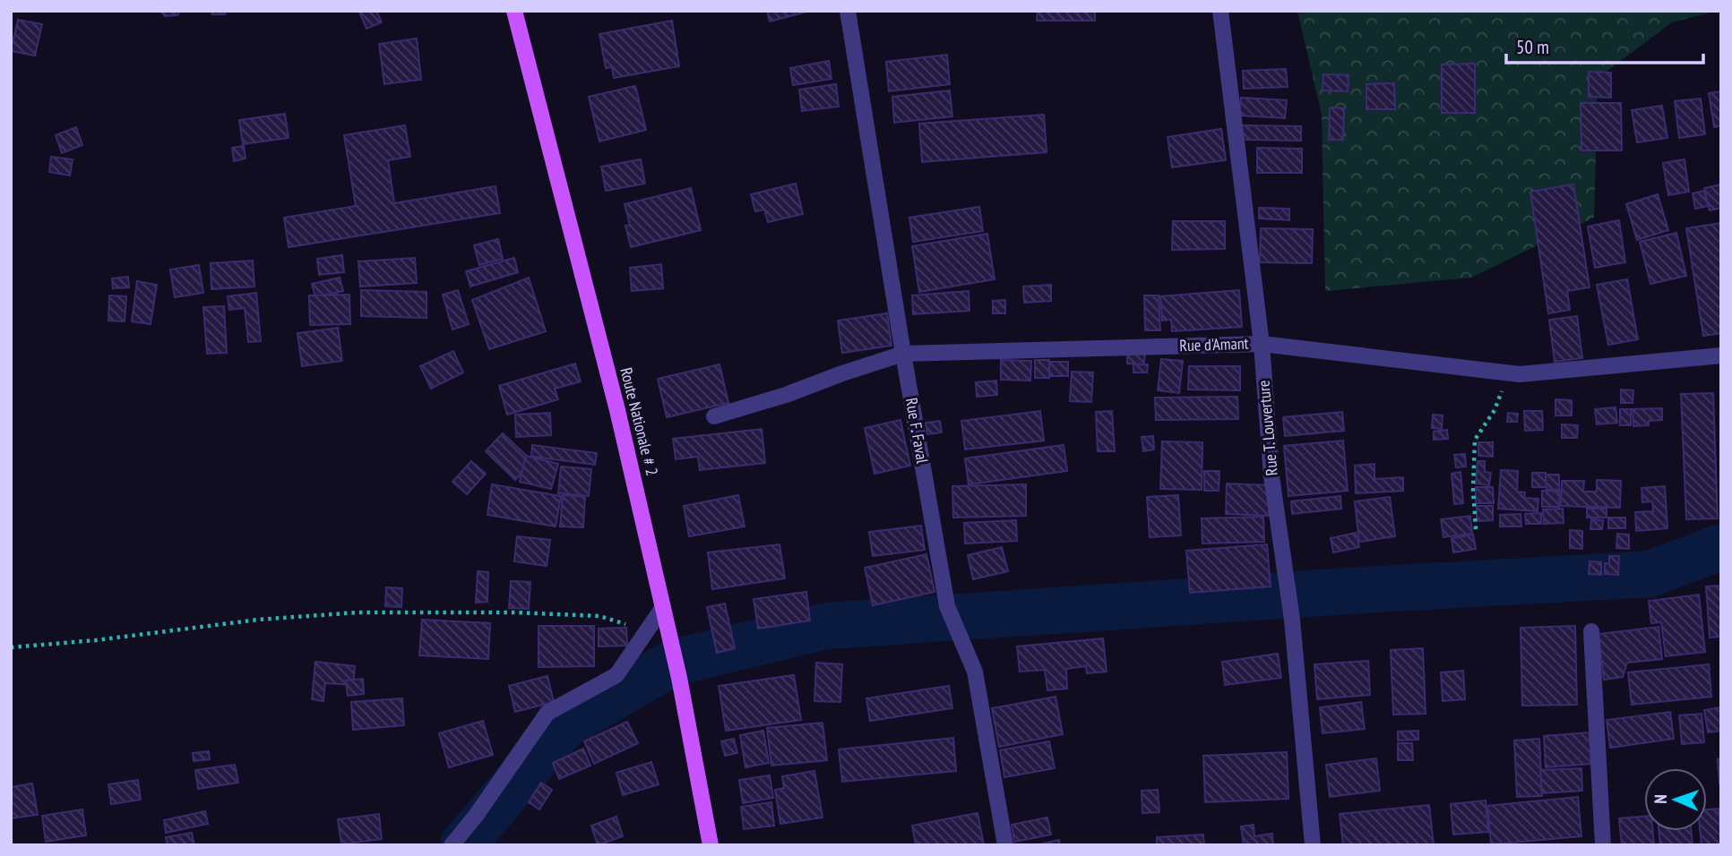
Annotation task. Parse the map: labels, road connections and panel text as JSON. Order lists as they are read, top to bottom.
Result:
{
  "streets": {
    "main road": ["Route Nationale # 2"],
    "street": ["Rue d'Amant", "Rue T. Louverture", "Rue F. Faval"]
  },
  "crossings": [
    ["Rue d'Amant", "Rue T. Louverture"],
    ["Rue d'Amant", "Rue F. Faval"]
  ],
  "scale_bar": "50 m",
  "north": "left"
}
